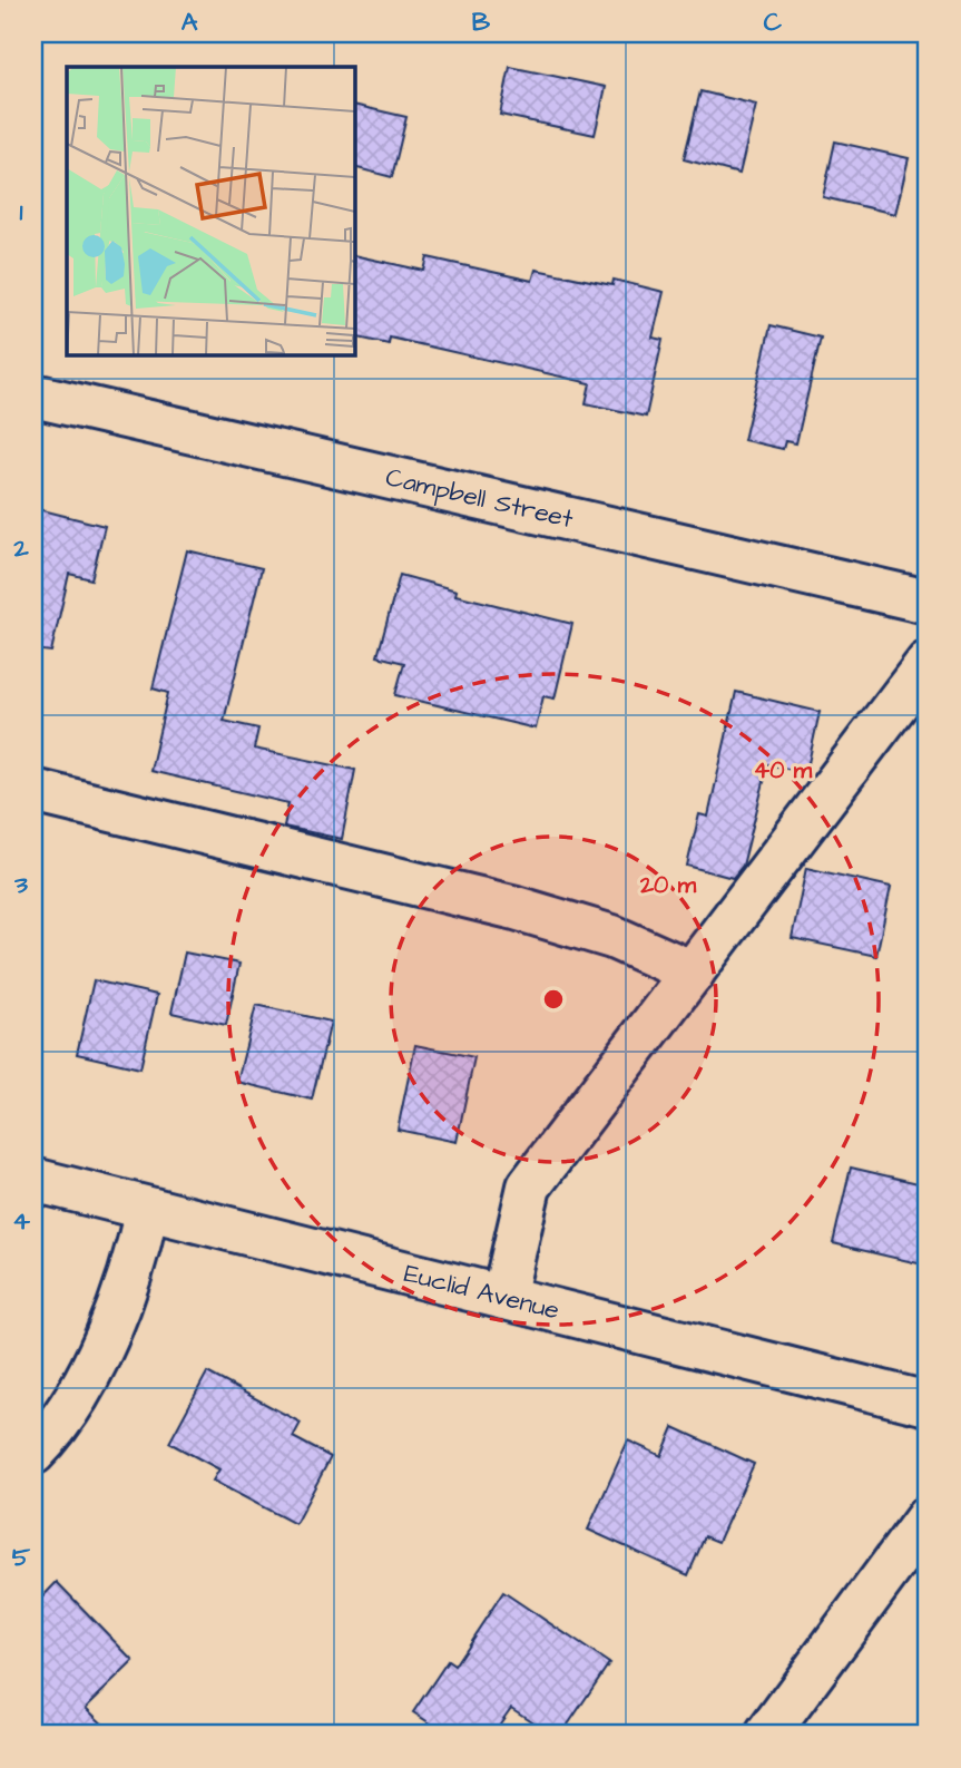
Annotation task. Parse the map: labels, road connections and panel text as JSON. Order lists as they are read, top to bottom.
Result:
{
  "streets": {
    "street": ["Campbell Street", "Euclid Avenue"]
  },
  "grid": {
    "columns": ["A", "B", "C"],
    "rows": [
      "1",
      "2",
      "3",
      "4",
      "5"
    ]
  },
  "rings": ["40 m", "20 m"]
}
